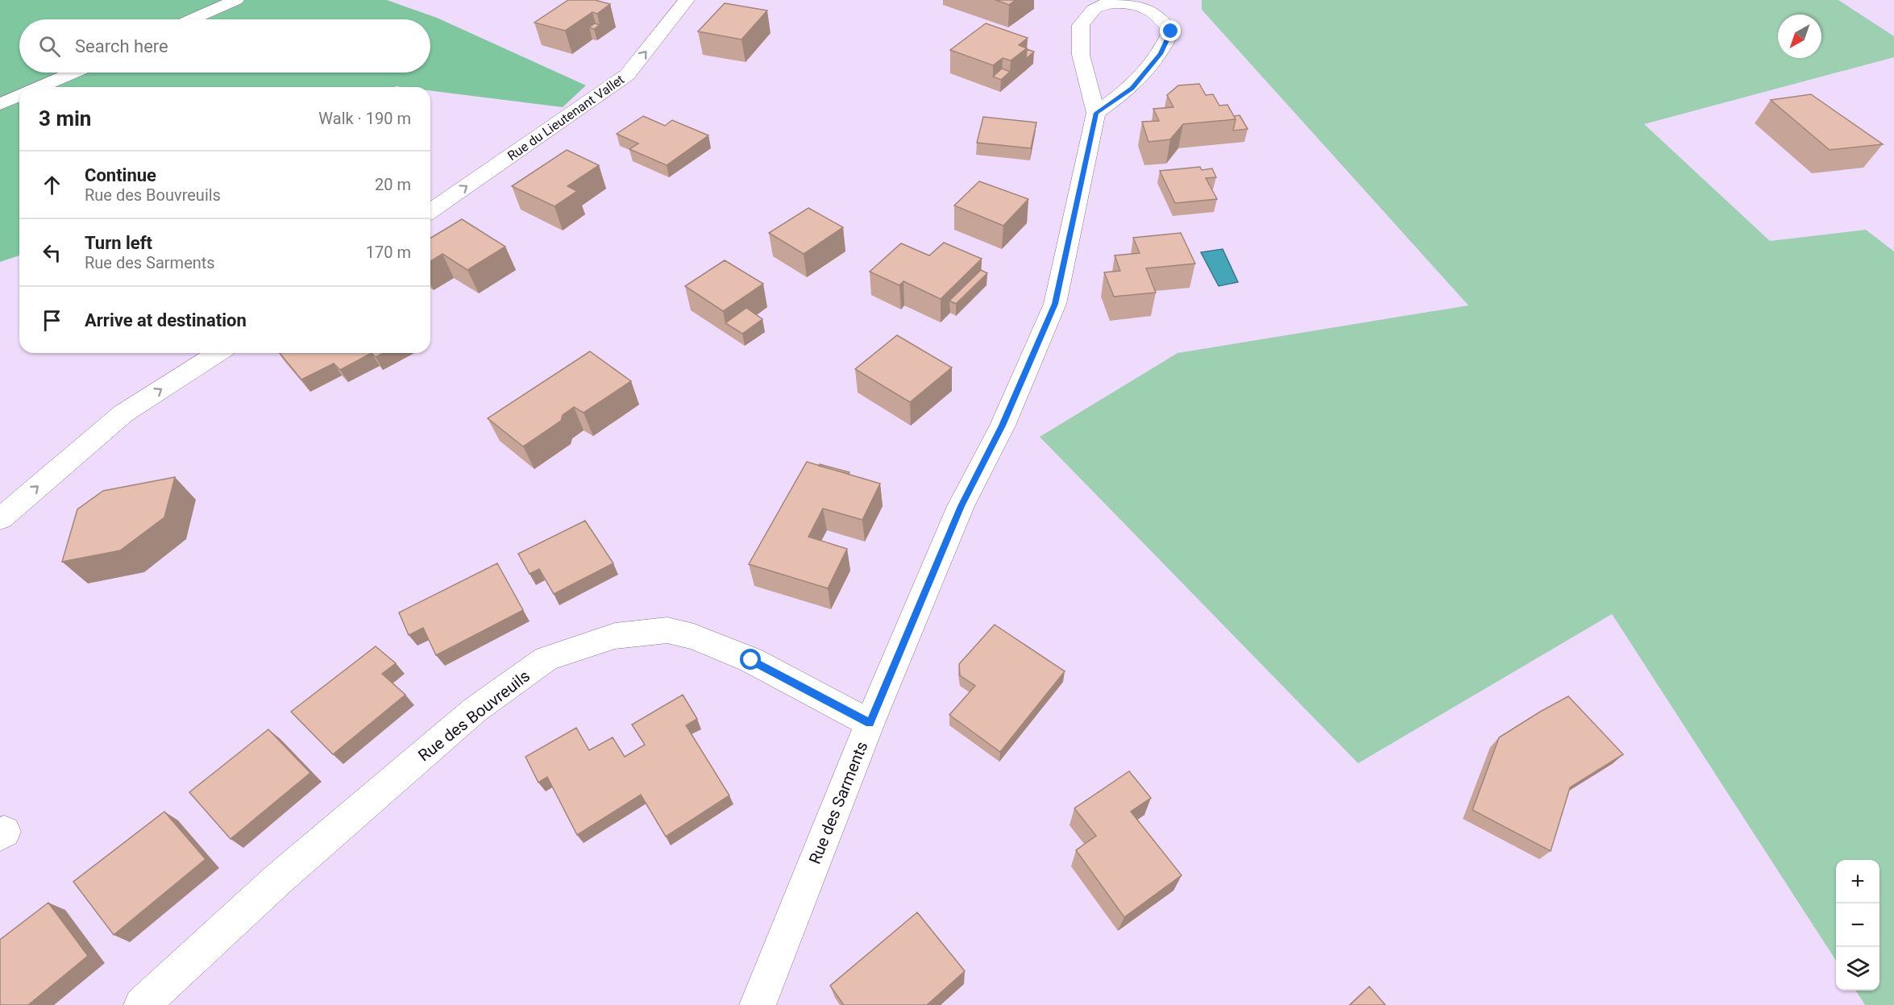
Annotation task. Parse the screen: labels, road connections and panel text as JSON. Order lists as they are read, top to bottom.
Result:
{
  "streets": {
    "street": ["Rue du Lieutenant Vallet", "Rue des Bouvreuils", "Rue des Sarments"]
  },
  "crossings": [
    ["Rue des Bouvreuils", "Rue des Sarments"]
  ],
  "one_way": ["Rue du Lieutenant Vallet"],
  "north": "bottom left",
  "page": {
    "search": "Search here",
    "heading": ["3 min", "Walk · 190 m"],
    "list": [
      ["Continue", "Rue des Bouvreuils", "20 m"],
      ["Turn left", "Rue des Sarments", "170 m"],
      "Arrive at destination"
    ],
    "map_buttons": ["+", "−"]
  }
}
